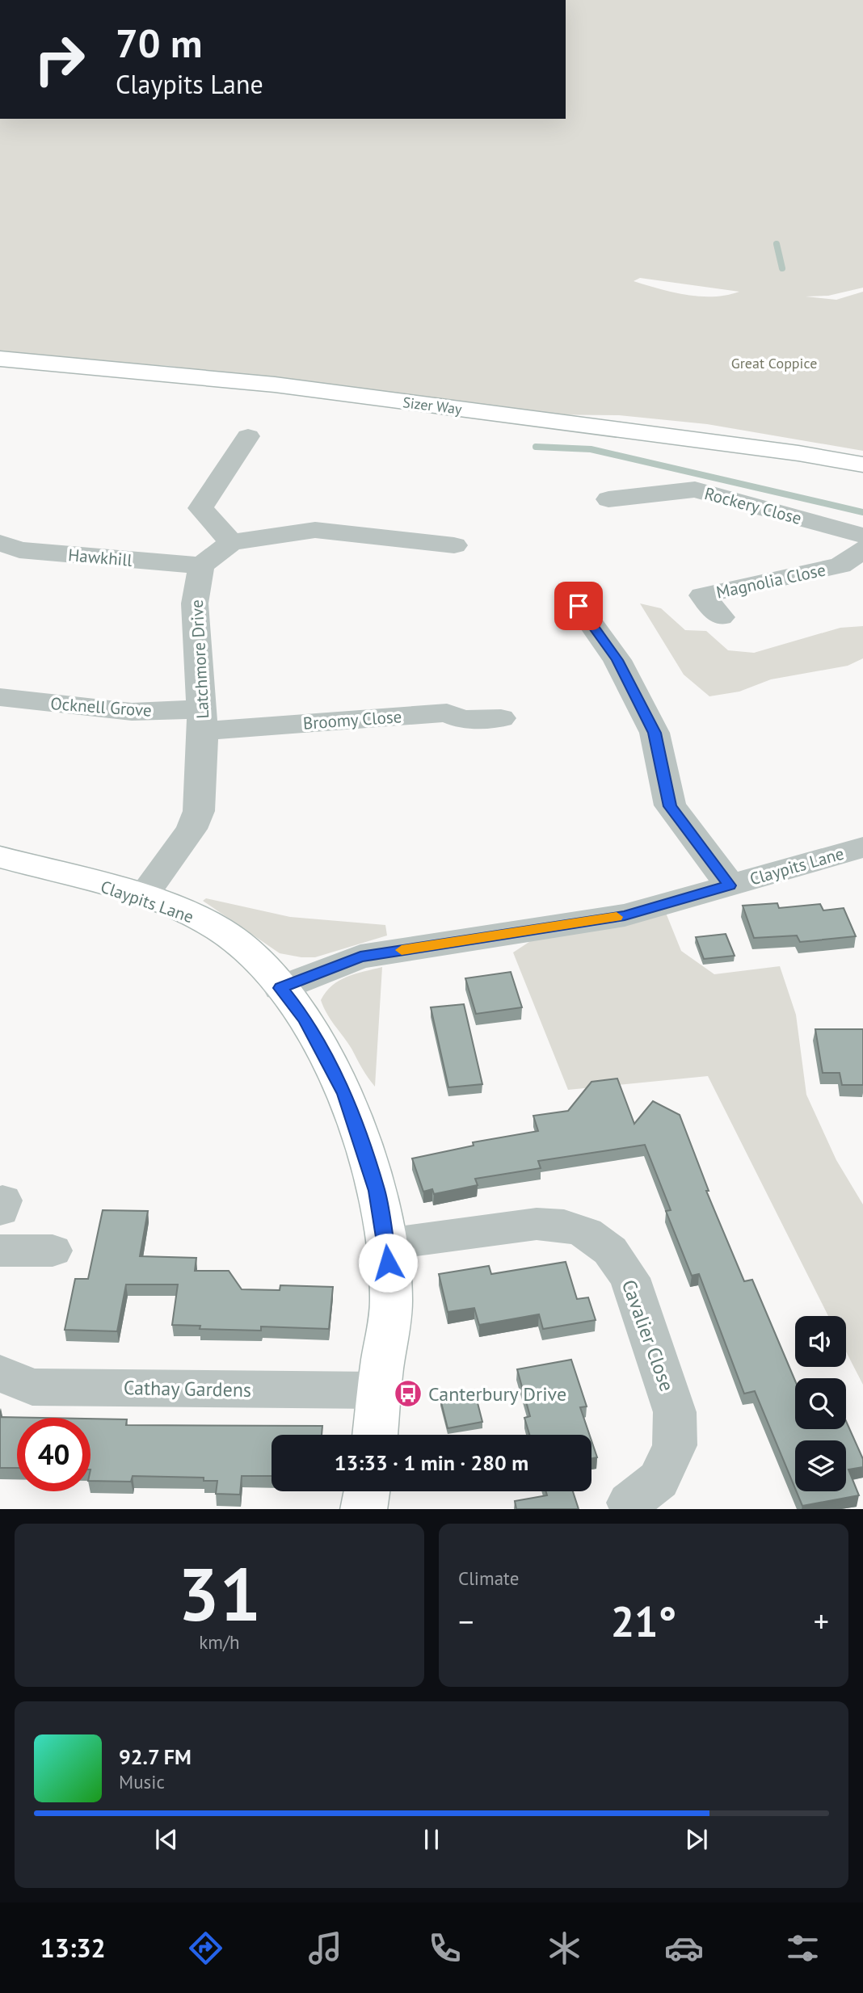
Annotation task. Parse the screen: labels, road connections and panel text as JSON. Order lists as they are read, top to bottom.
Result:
{
  "streets": {
    "street": [
      "Sizer Way",
      "Rockery Close",
      "Hawkhill",
      "Magnolia Close",
      "Latchmore Drive",
      "Ocknell Grove",
      "Broomy Close",
      "Claypits Lane",
      "Cavalier Close",
      "Cathay Gardens"
    ]
  },
  "crossings": [
    ["Hawkhill", "Latchmore Drive"],
    ["Latchmore Drive", "Ocknell Grove"],
    ["Latchmore Drive", "Broomy Close"],
    ["Latchmore Drive", "Claypits Lane"],
    ["Ocknell Grove", "Broomy Close"]
  ],
  "parks": ["Great Coppice"],
  "places": {
    "bus stop": ["Canterbury Drive"]
  },
  "page": {
    "turn": ["70 m", "Claypits Lane"],
    "limit": "40",
    "trip": "13:33 · 1 min · 280 m",
    "tile": [
      ["31", "km/h"],
      "Climate"
    ],
    "heat": ["−", "21°", "+"],
    "song": ["92.7 FM", "Music"],
    "tabs": "13:32"
  }
}
